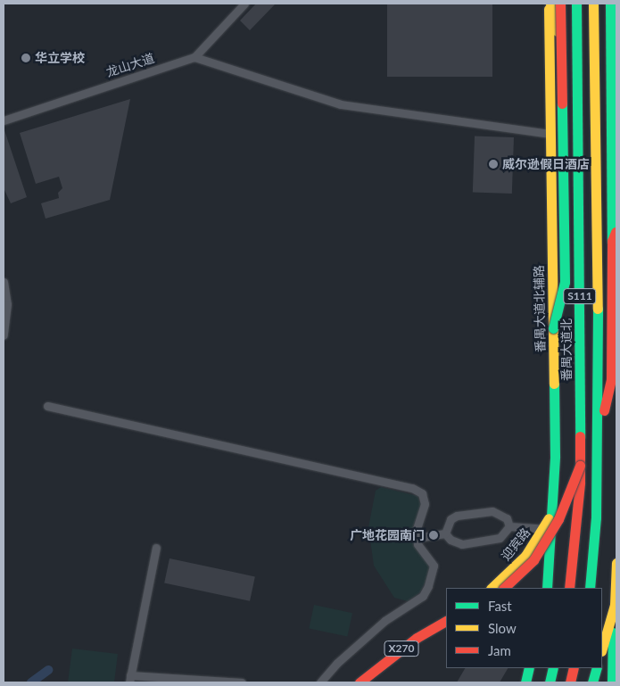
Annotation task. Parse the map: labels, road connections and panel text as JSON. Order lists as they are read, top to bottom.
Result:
{
  "streets": {
    "main road": [
      "S111",
      "番禺大道北辅路",
      "番禺大道北",
      "迎宾路",
      "X270"
    ],
    "street": ["龙山大道"]
  },
  "crossings": [
    ["番禺大道北辅路", "迎宾路"]
  ],
  "places": ["华立学校", "威尔逊假日酒店", "广地花园南门"],
  "legend": ["Fast", "Slow", "Jam"]
}
